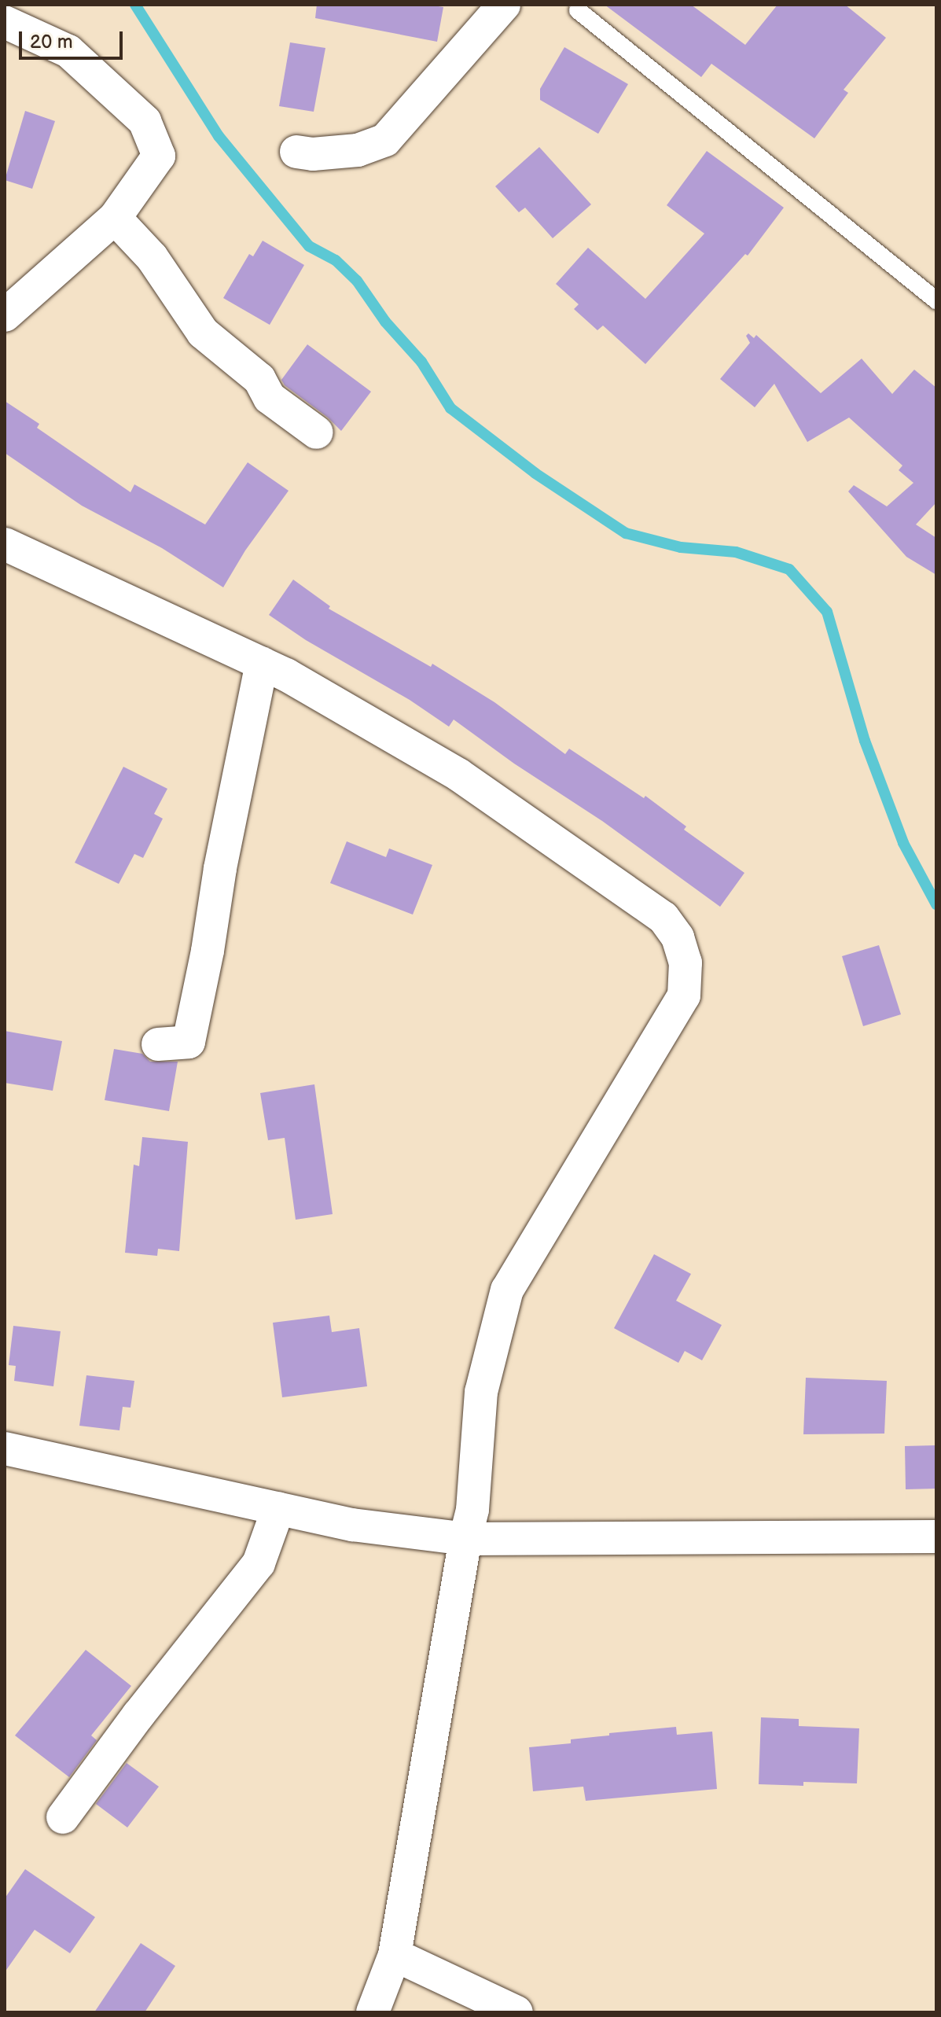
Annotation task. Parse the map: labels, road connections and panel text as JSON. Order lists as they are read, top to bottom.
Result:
{
  "scale_bar": "20 m"
}
